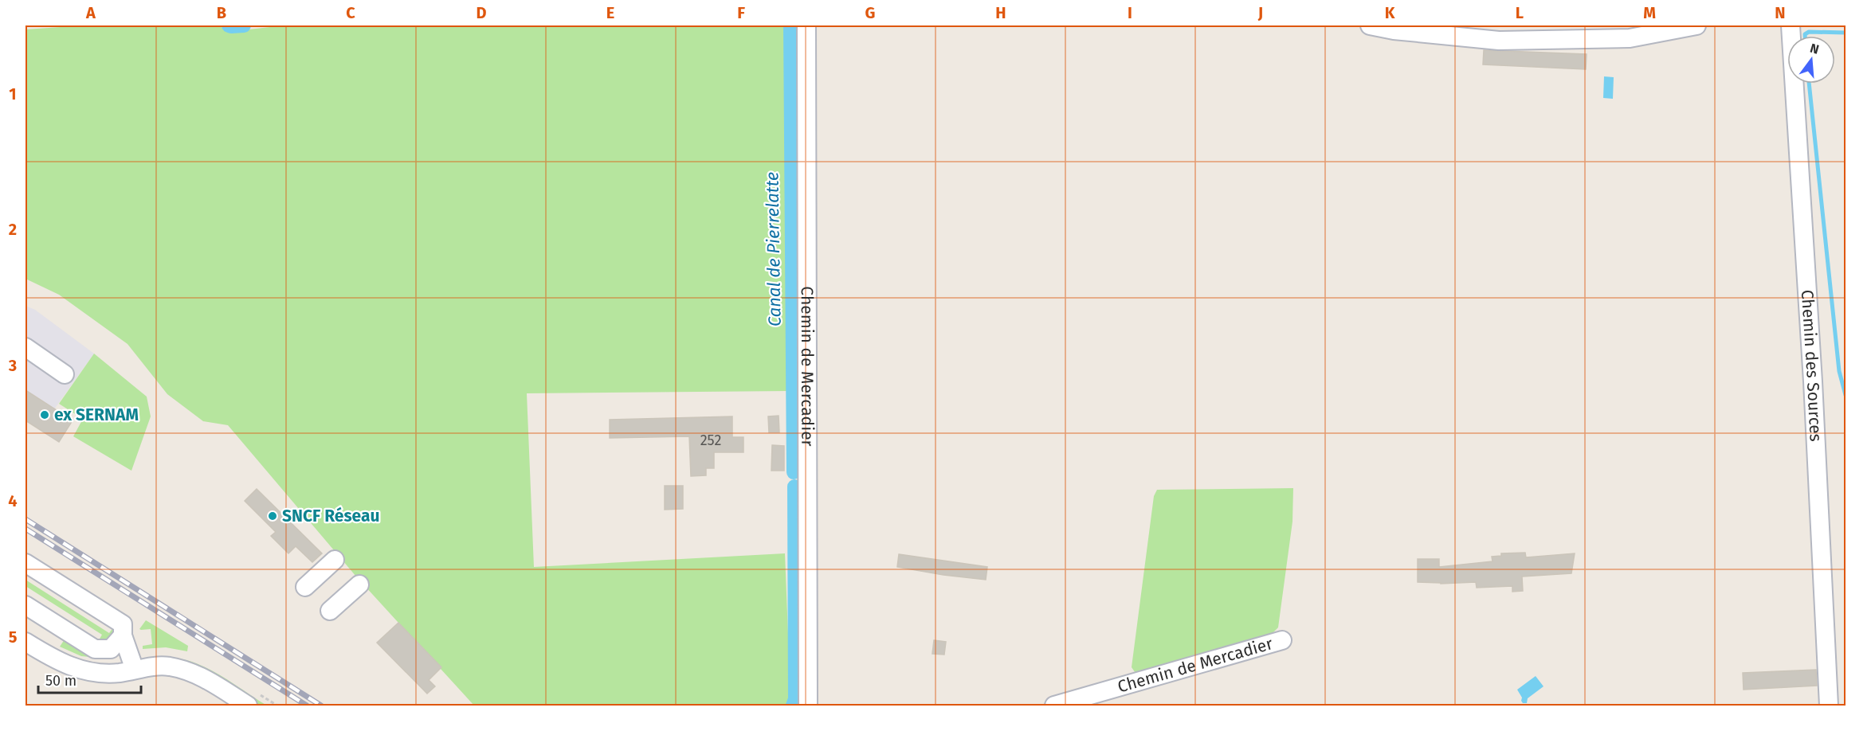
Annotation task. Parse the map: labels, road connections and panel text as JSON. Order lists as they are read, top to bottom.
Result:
{
  "streets": {
    "street": ["Chemin de Mercadier", "Chemin des Sources"]
  },
  "water": ["Canal de Pierrelatte"],
  "places": ["ex SERNAM", "SNCF Réseau"],
  "house_numbers": ["252"],
  "scale_bar": "50 m",
  "north": "top",
  "grid": {
    "columns": [
      "A",
      "B",
      "C",
      "D",
      "E",
      "F",
      "G",
      "H",
      "I",
      "J",
      "K",
      "L",
      "M",
      "N"
    ],
    "rows": [
      "1",
      "2",
      "3",
      "4",
      "5"
    ]
  }
}
